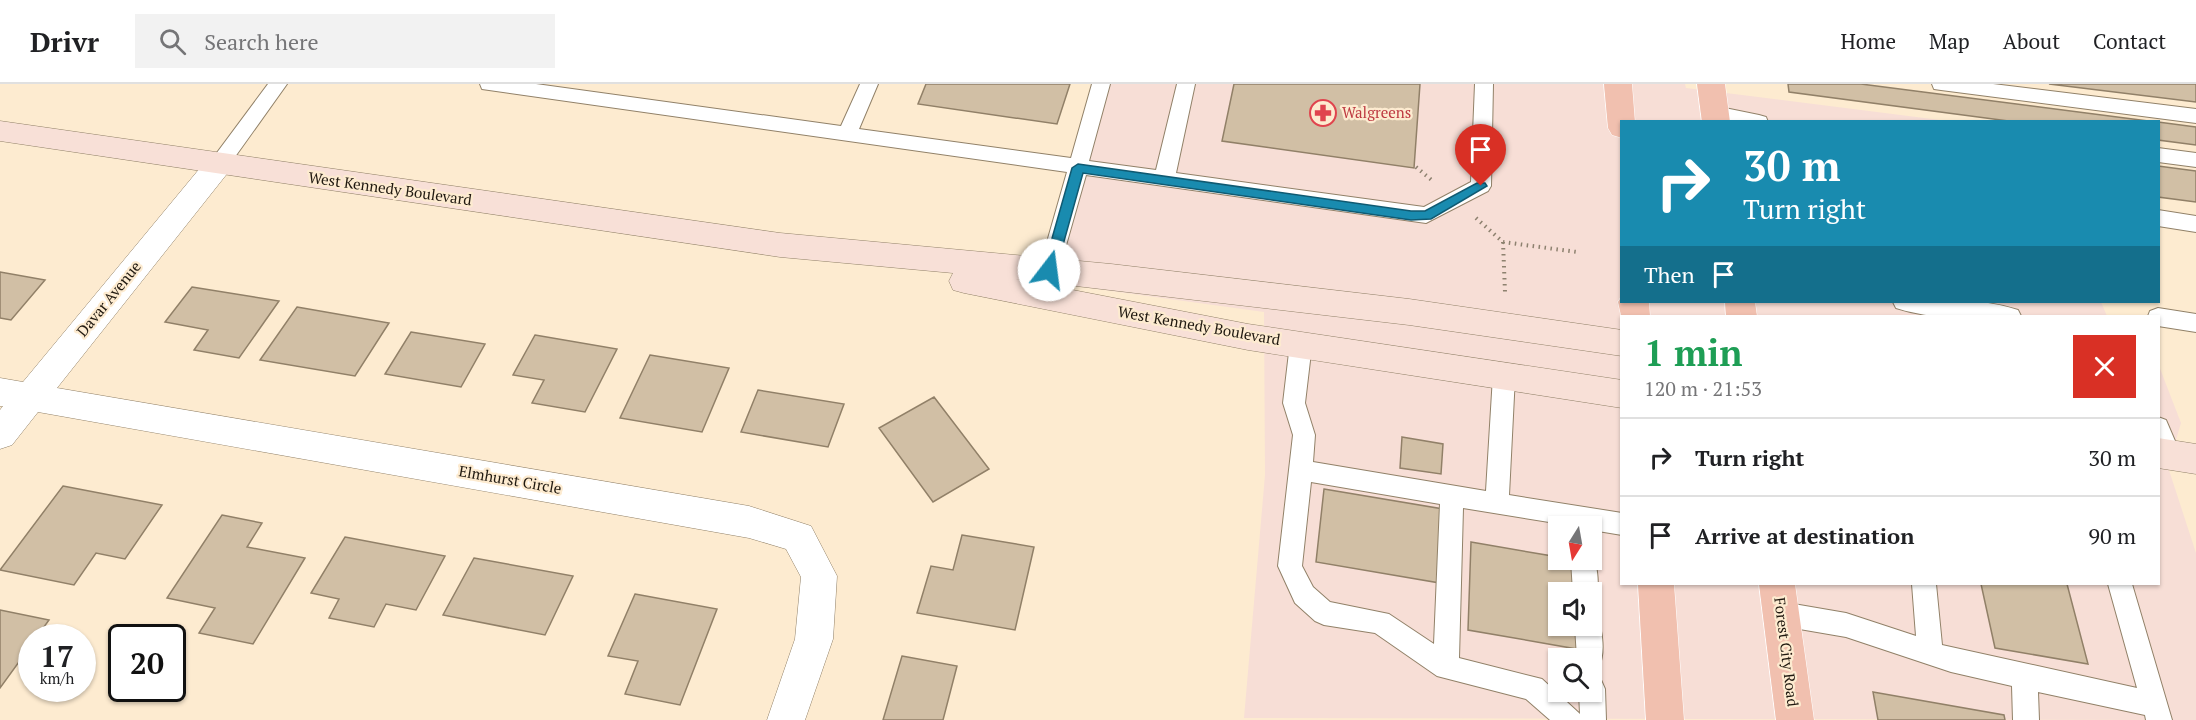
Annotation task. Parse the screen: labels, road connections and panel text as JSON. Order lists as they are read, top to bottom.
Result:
{
  "streets": {
    "main road": ["West Kennedy Boulevard", "Forest City Road"],
    "street": ["Davar Avenue", "Elmhurst Circle"]
  },
  "crossings": [
    ["West Kennedy Boulevard", "Davar Avenue"],
    ["Davar Avenue", "Elmhurst Circle"]
  ],
  "places": {
    "pharmacy": ["Walgreens"]
  },
  "north": "bottom",
  "page": {
    "header": "Drivr",
    "search": "Search here",
    "nav": [
      "Home",
      "Map",
      "About",
      "Contact"
    ],
    "turn": ["30 m", "Turn right"],
    "then": "Then",
    "heading": ["1 min", "120 m · 21:53"],
    "list": [
      {
        "name": "Turn right",
        "value": "30 m"
      },
      {
        "name": "Arrive at destination",
        "value": "90 m"
      }
    ],
    "speed": "17 km/h",
    "limit": "20"
  }
}
